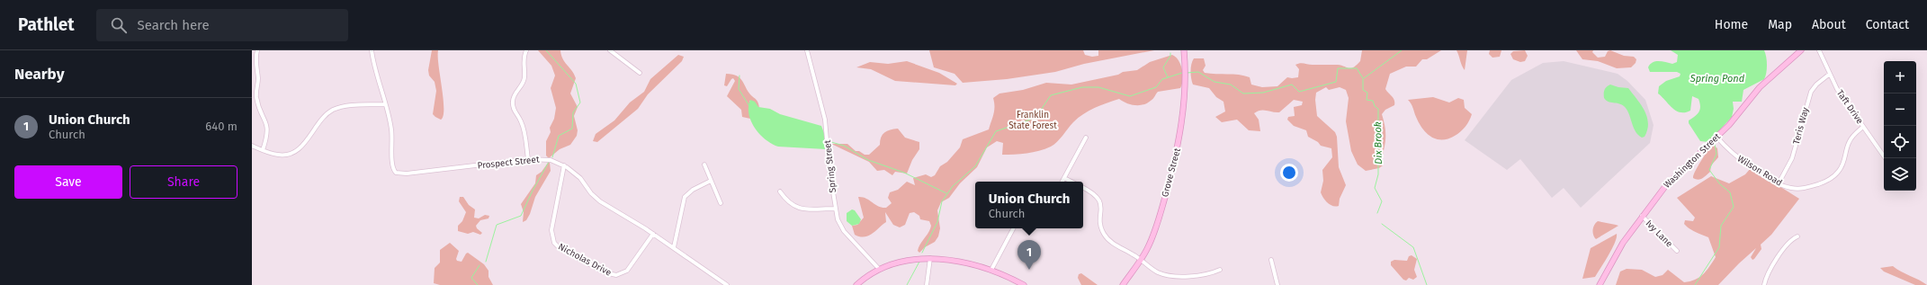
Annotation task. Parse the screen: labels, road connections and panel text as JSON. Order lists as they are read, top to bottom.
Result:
{
  "streets": {
    "main road": ["Washington Street", "Grove Street"],
    "street": [
      "Taft Drive",
      "Teris Way",
      "Prospect Street",
      "Spring Street",
      "Wilson Road",
      "Ivy Lane",
      "Nicholas Drive"
    ]
  },
  "crossings": [
    ["Taft Drive", "Teris Way"],
    ["Taft Drive", "Wilson Road"],
    ["Teris Way", "Wilson Road"],
    ["Washington Street", "Wilson Road"],
    ["Washington Street", "Ivy Lane"],
    ["Prospect Street", "Nicholas Drive"]
  ],
  "water": ["Spring Pond", "Dix Brook"],
  "parks": ["Franklin State Forest"],
  "page": {
    "header": "Pathlet",
    "search": "Search here",
    "nav": [
      "Home",
      "Map",
      "About",
      "Contact"
    ],
    "heading": "Nearby",
    "map_buttons": ["+", "−"],
    "list": [
      {
        "mark": "1",
        "name": "Union Church",
        "note": "Church",
        "value": "640 m"
      }
    ],
    "buttons": ["Save", "Share"],
    "popup": ["Union Church", "Church"],
    "pins": "1"
  }
}
